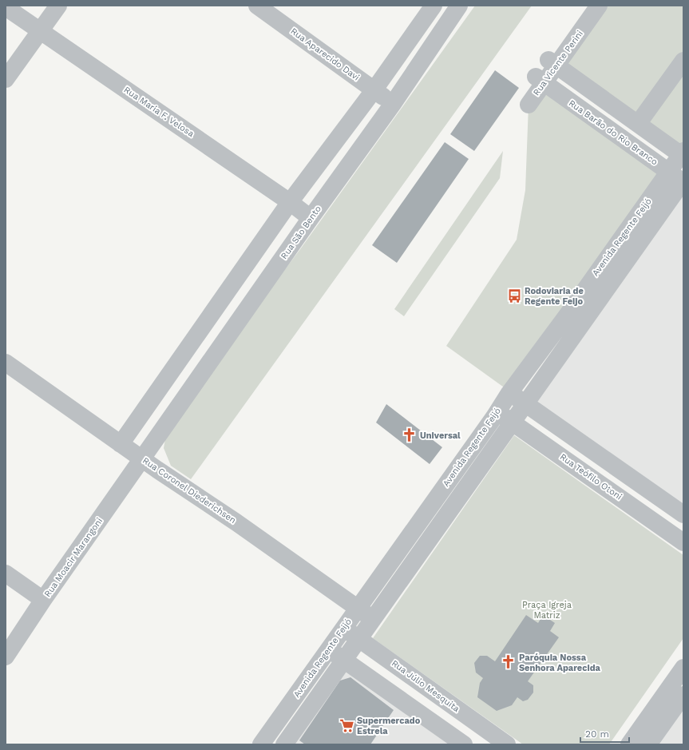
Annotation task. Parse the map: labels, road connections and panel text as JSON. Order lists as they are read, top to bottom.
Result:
{
  "streets": {
    "street": [
      "Rua Aparecido Davi",
      "Rua Vicente Perini",
      "Rua Maria F. Velosa",
      "Rua Barão do Rio Branco",
      "Rua São Bento",
      "Avenida Regente Feijó",
      "Rua Teófilo Otoni",
      "Rua Coronel Diederichsen",
      "Rua Moacir Marangoni",
      "Rua Júlio Mesquita"
    ]
  },
  "crossings": [
    ["Rua Aparecido Davi", "Rua São Bento"],
    ["Rua Vicente Perini", "Rua Barão do Rio Branco"],
    ["Rua Maria F. Velosa", "Rua São Bento"],
    ["Rua Barão do Rio Branco", "Avenida Regente Feijó"],
    ["Rua São Bento", "Rua Coronel Diederichsen"],
    ["Rua São Bento", "Rua Moacir Marangoni"],
    ["Avenida Regente Feijó", "Rua Teófilo Otoni"],
    ["Avenida Regente Feijó", "Rua Coronel Diederichsen"],
    ["Avenida Regente Feijó", "Rua Júlio Mesquita"],
    ["Rua Coronel Diederichsen", "Rua Moacir Marangoni"]
  ],
  "parks": ["Praça Igreja Matriz"],
  "places": {
    "bus stop": ["Rodoviaria de Regente Feijo"],
    "church": ["Universal", "Paróquia Nossa Senhora Aparecida"],
    "supermarket": ["Supermercado Estrela"]
  },
  "scale_bar": "20 m"
}
